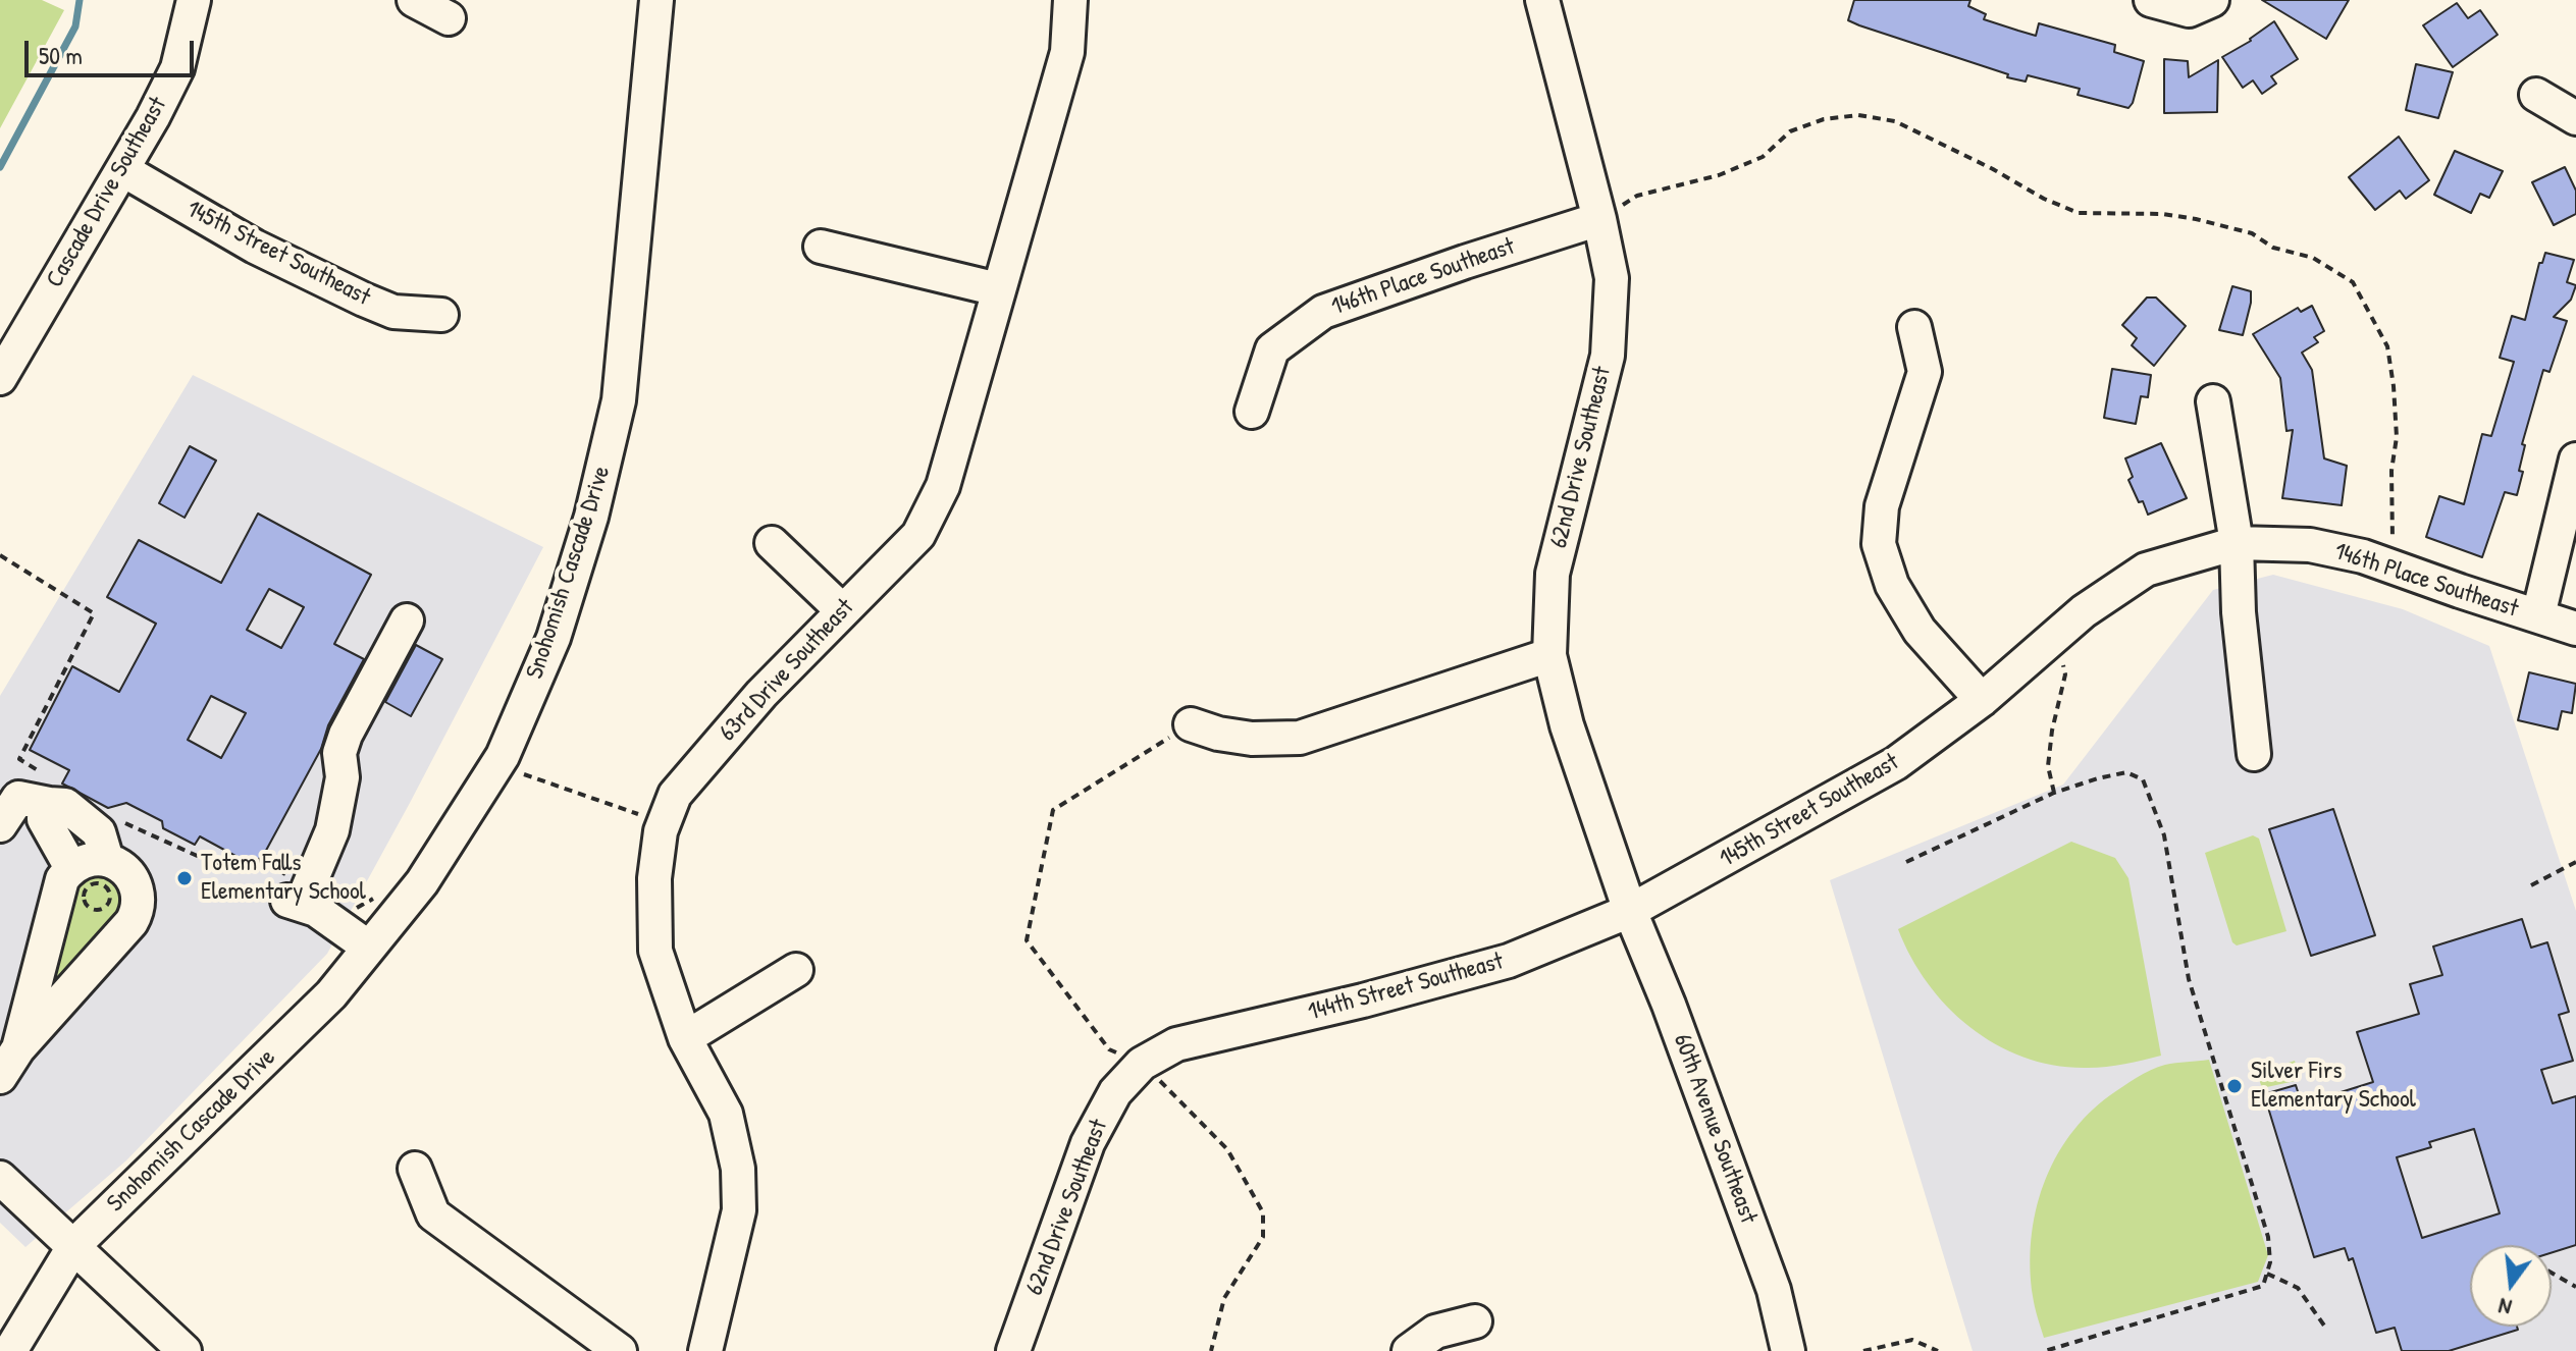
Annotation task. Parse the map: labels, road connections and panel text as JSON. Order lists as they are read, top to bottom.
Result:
{
  "streets": {
    "street": [
      "Cascade Drive Southeast",
      "145th Street Southeast",
      "146th Place Southeast",
      "62nd Drive Southeast",
      "Snohomish Cascade Drive",
      "63rd Drive Southeast",
      "144th Street Southeast",
      "60th Avenue Southeast"
    ]
  },
  "crossings": [
    ["Cascade Drive Southeast", "145th Street Southeast"],
    ["145th Street Southeast", "146th Place Southeast"],
    ["145th Street Southeast", "62nd Drive Southeast"],
    ["145th Street Southeast", "144th Street Southeast"],
    ["145th Street Southeast", "60th Avenue Southeast"],
    ["146th Place Southeast", "62nd Drive Southeast"],
    ["62nd Drive Southeast", "144th Street Southeast"],
    ["62nd Drive Southeast", "60th Avenue Southeast"],
    ["144th Street Southeast", "60th Avenue Southeast"]
  ],
  "places": ["Totem Falls Elementary School", "Silver Firs Elementary School"],
  "scale_bar": "50 m",
  "north": "bottom"
}
